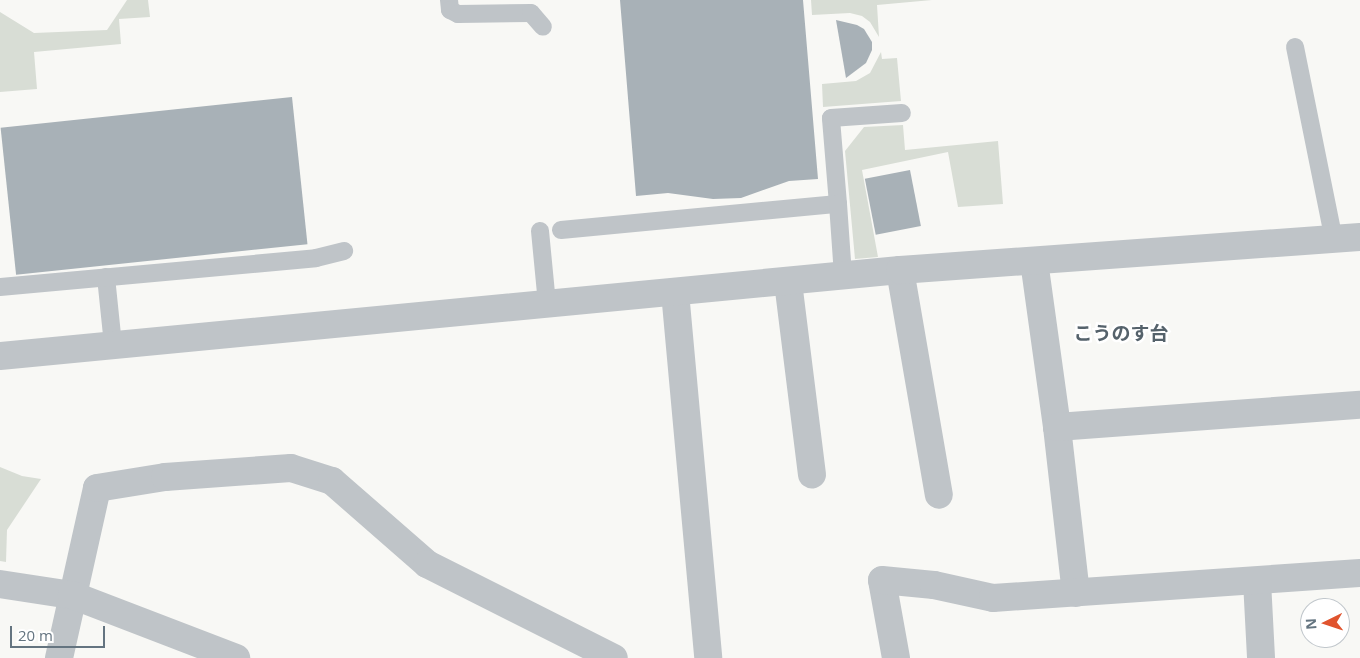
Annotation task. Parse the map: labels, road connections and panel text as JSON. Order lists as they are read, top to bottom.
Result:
{
  "districts": ["こうのす台"],
  "scale_bar": "20 m",
  "north": "left"
}
